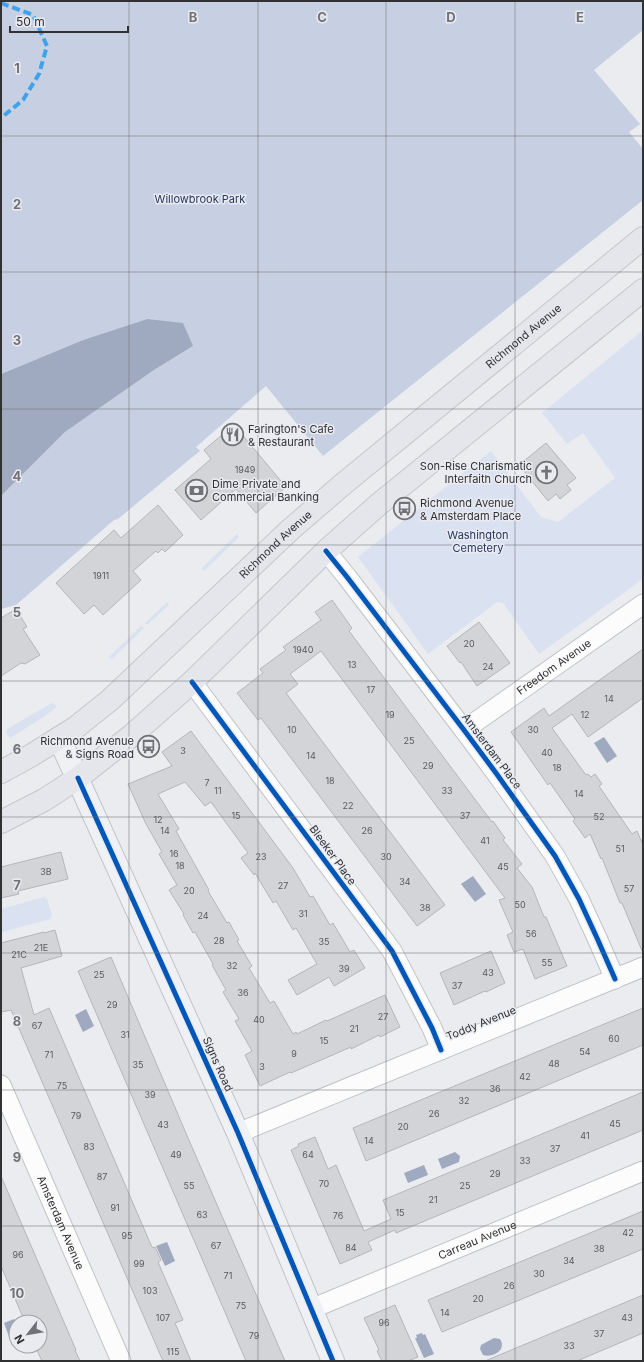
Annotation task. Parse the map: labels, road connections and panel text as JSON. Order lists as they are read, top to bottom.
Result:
{
  "streets": {
    "main road": ["Richmond Avenue"],
    "street": [
      "Freedom Avenue",
      "Amsterdam Place",
      "Bleeker Place",
      "Toddy Avenue",
      "Signs Road",
      "Amsterdam Avenue",
      "Carreau Avenue"
    ]
  },
  "crossings": [
    ["Richmond Avenue", "Signs Road"],
    ["Freedom Avenue", "Amsterdam Place"],
    ["Amsterdam Place", "Toddy Avenue"],
    ["Bleeker Place", "Toddy Avenue"],
    ["Toddy Avenue", "Signs Road"],
    ["Signs Road", "Carreau Avenue"]
  ],
  "parks": ["Willowbrook Park", "Washington Cemetery"],
  "places": {
    "restaurant": ["Farington's Cafe & Restaurant"],
    "church": ["Son-Rise Charismatic Interfaith Church"],
    "bank": ["Dime Private and Commercial Banking"],
    "bus stop": ["Richmond Avenue & Amsterdam Place", "Richmond Avenue & Signs Road"]
  },
  "house_numbers": [
    "1949",
    "1911",
    "20",
    "1940",
    "13",
    "24",
    "17",
    "14",
    "19",
    "12",
    "10",
    "30",
    "25",
    "3",
    "40",
    "14",
    "29",
    "18",
    "18",
    "7",
    "11",
    "33",
    "14",
    "22",
    "15",
    "37",
    "52",
    "12",
    "14",
    "26",
    "41",
    "51",
    "16",
    "23",
    "30",
    "18",
    "45",
    "3B",
    "34",
    "27",
    "57",
    "20",
    "50",
    "38",
    "31",
    "24",
    "56",
    "28",
    "35",
    "21E",
    "21C",
    "55",
    "32",
    "39",
    "43",
    "25",
    "37",
    "36",
    "29",
    "27",
    "40",
    "67",
    "21",
    "31",
    "60",
    "15",
    "54",
    "9",
    "71",
    "48",
    "35",
    "3",
    "42",
    "75",
    "36",
    "39",
    "32",
    "26",
    "79",
    "45",
    "43",
    "20",
    "41",
    "14",
    "83",
    "37",
    "49",
    "64",
    "33",
    "29",
    "87",
    "70",
    "55",
    "25",
    "21",
    "91",
    "15",
    "63",
    "76",
    "42",
    "95",
    "67",
    "84",
    "38",
    "96",
    "34",
    "99",
    "30",
    "71",
    "26",
    "103",
    "20",
    "75",
    "14",
    "107",
    "43",
    "96",
    "37",
    "79",
    "33",
    "115"
  ],
  "scale_bar": "50 m",
  "north": "bottom left",
  "grid": {
    "columns": [
      "B",
      "C",
      "D",
      "E"
    ],
    "rows": [
      "1",
      "2",
      "3",
      "4",
      "5",
      "6",
      "7",
      "8",
      "9",
      "10"
    ]
  }
}
